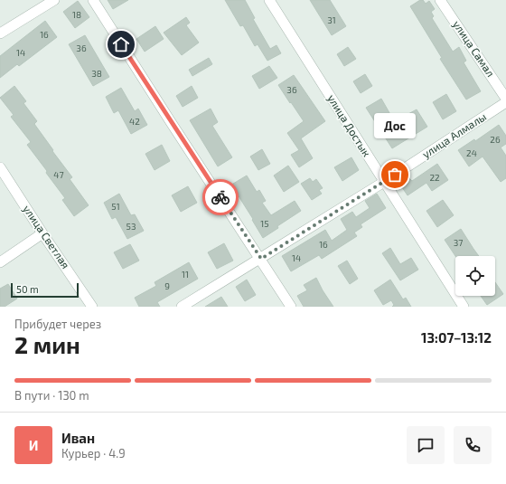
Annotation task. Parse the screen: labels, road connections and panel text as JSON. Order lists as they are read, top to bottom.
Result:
{
  "streets": {
    "street": [
      "улица Самал",
      "улица Достык",
      "улица Алмалы",
      "улица Светлая"
    ]
  },
  "crossings": [
    ["улица Достык", "улица Алмалы"]
  ],
  "places": ["Дос"],
  "house_numbers": [
    "18",
    "31",
    "16",
    "36",
    "14",
    "38",
    "36",
    "42",
    "26",
    "24",
    "47",
    "22",
    "51",
    "15",
    "53",
    "37",
    "16",
    "14",
    "11",
    "9"
  ],
  "scale_bar": "50 m",
  "page": {
    "bubble": "Дос",
    "scale": "50 m",
    "heading": ["2 мин", "Прибудет через", "13:07–13:12"],
    "panel": ["Иван", "Курьер · 4.9"],
    "bar": "В пути · 130 m",
    "round": "И"
  }
}
